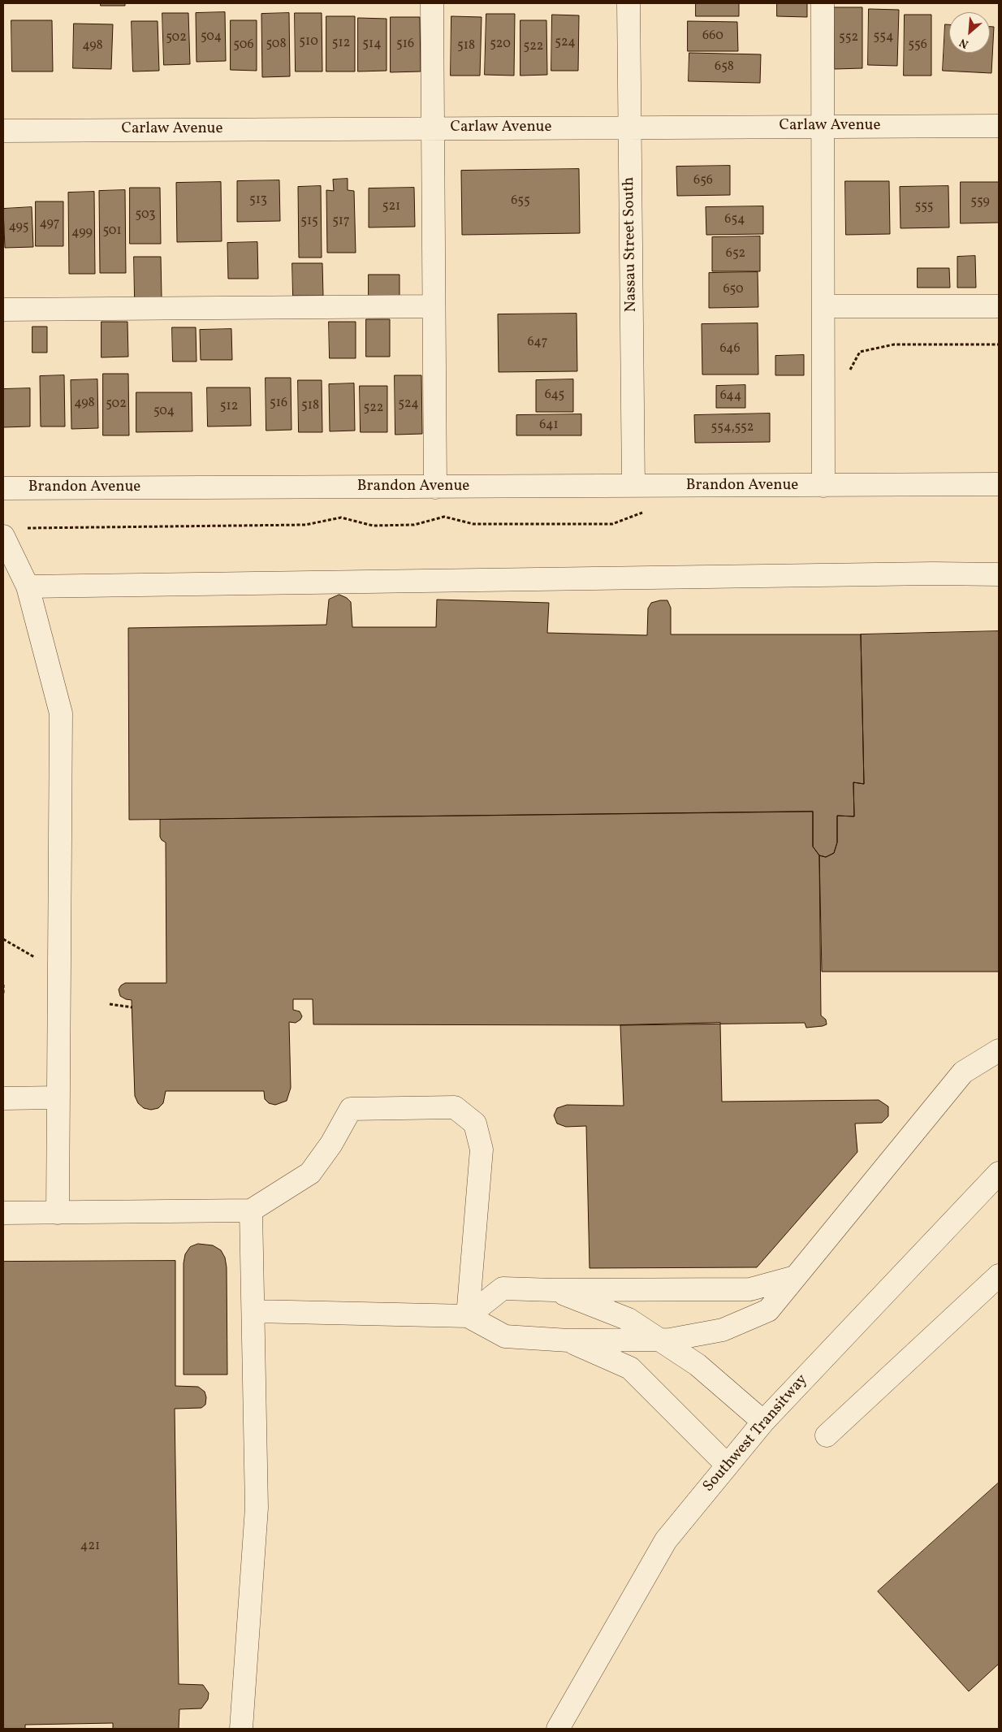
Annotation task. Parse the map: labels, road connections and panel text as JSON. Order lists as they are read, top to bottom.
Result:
{
  "streets": {
    "street": [
      "Carlaw Avenue",
      "Nassau Street South",
      "Brandon Avenue",
      "Southwest Transitway"
    ]
  },
  "crossings": [
    ["Carlaw Avenue", "Nassau Street South"],
    ["Nassau Street South", "Brandon Avenue"]
  ],
  "house_numbers": [
    "660",
    "504",
    "554",
    "502",
    "552",
    "510",
    "524",
    "512",
    "508",
    "514",
    "516",
    "520",
    "506",
    "556",
    "498",
    "518",
    "522",
    "658",
    "656",
    "513",
    "655",
    "559",
    "521",
    "555",
    "503",
    "654",
    "515",
    "517",
    "497",
    "495",
    "501",
    "499",
    "652",
    "650",
    "647",
    "646",
    "645",
    "644",
    "498",
    "516",
    "502",
    "524",
    "518",
    "512",
    "522",
    "504",
    "641",
    "554,552",
    "421"
  ],
  "north": "bottom left"
}
